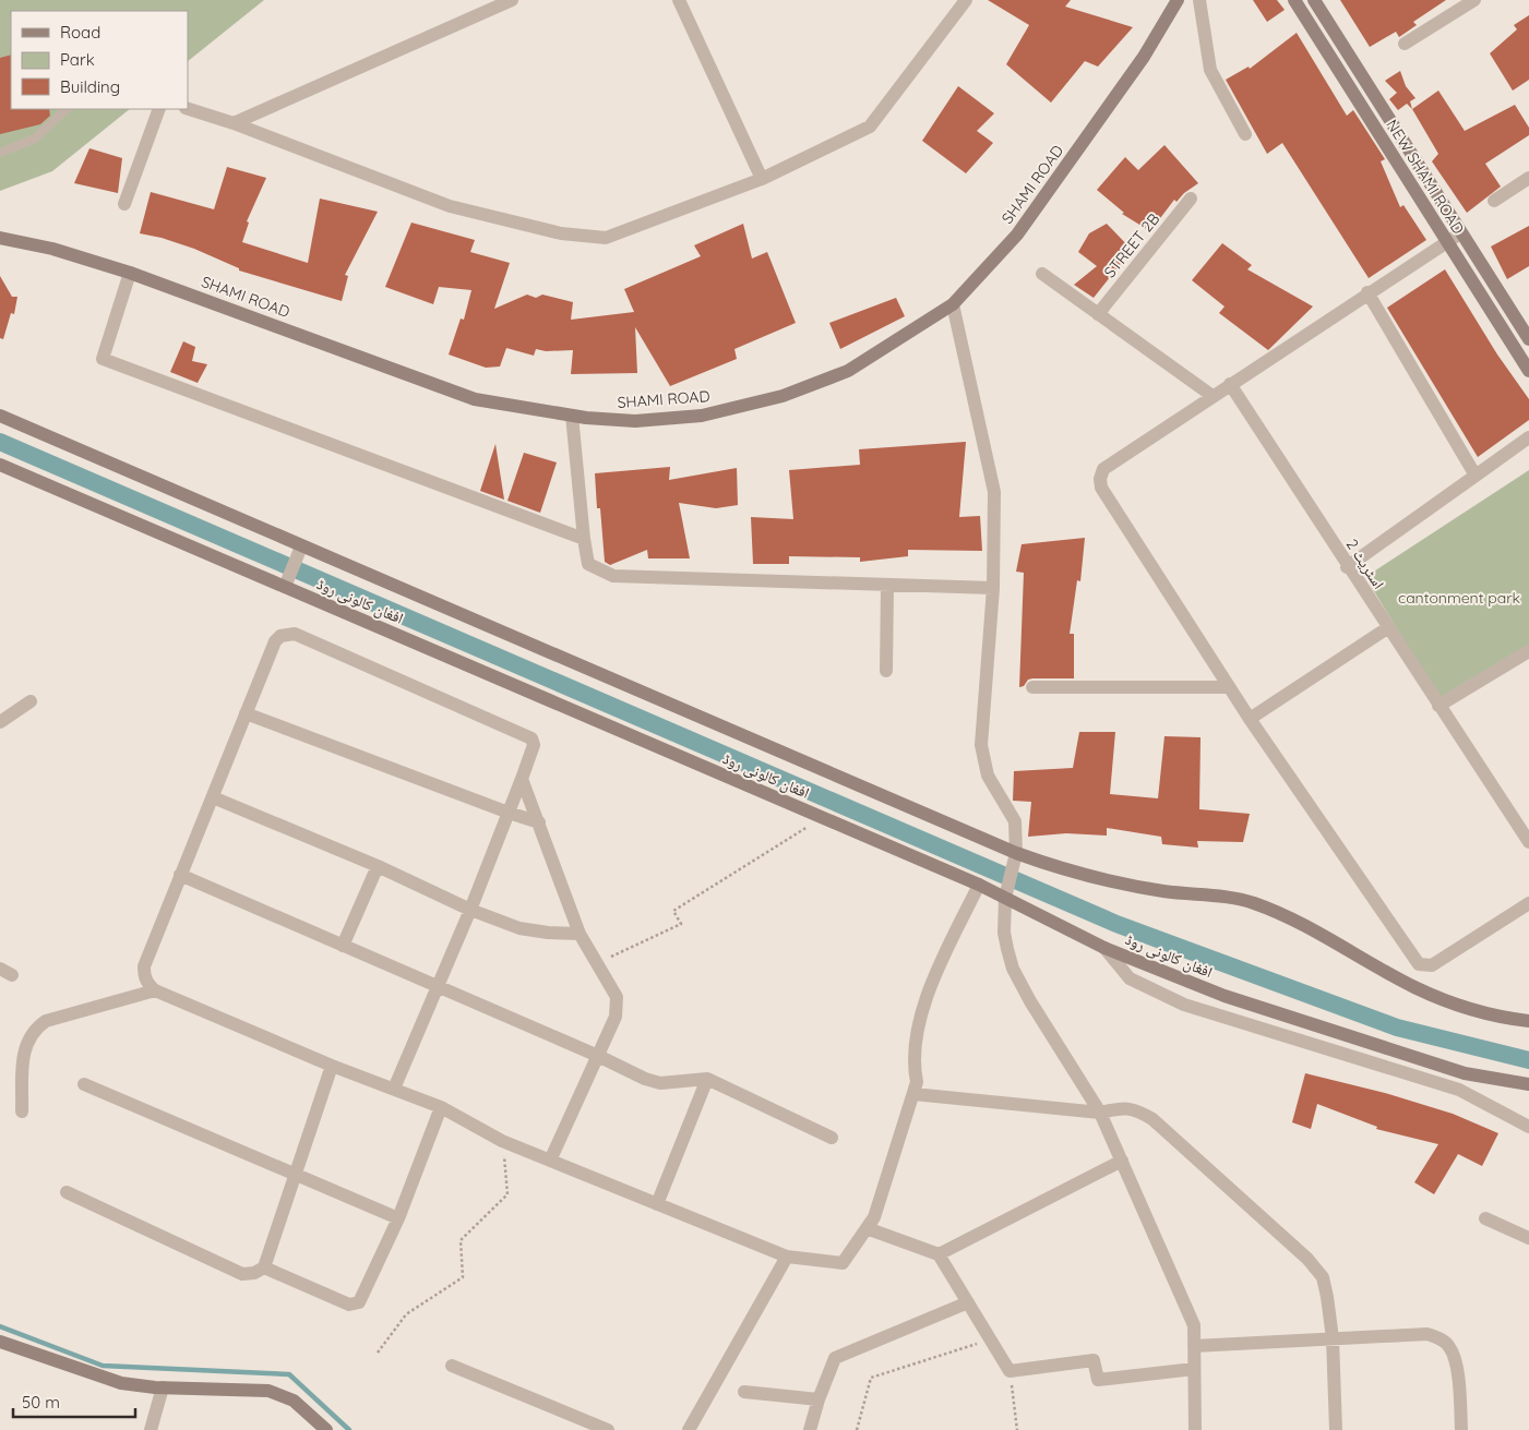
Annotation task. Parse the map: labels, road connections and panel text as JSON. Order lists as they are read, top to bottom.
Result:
{
  "streets": {
    "main road": ["NEW SHAMI ROAD", "SHAMI ROAD", "افغان کالونی روڈ"],
    "street": ["STREET 2B", "اسٹریٹ 2"]
  },
  "parks": ["cantonment park"],
  "legend": ["Road", "Park", "Building"],
  "scale_bar": "50 m"
}
